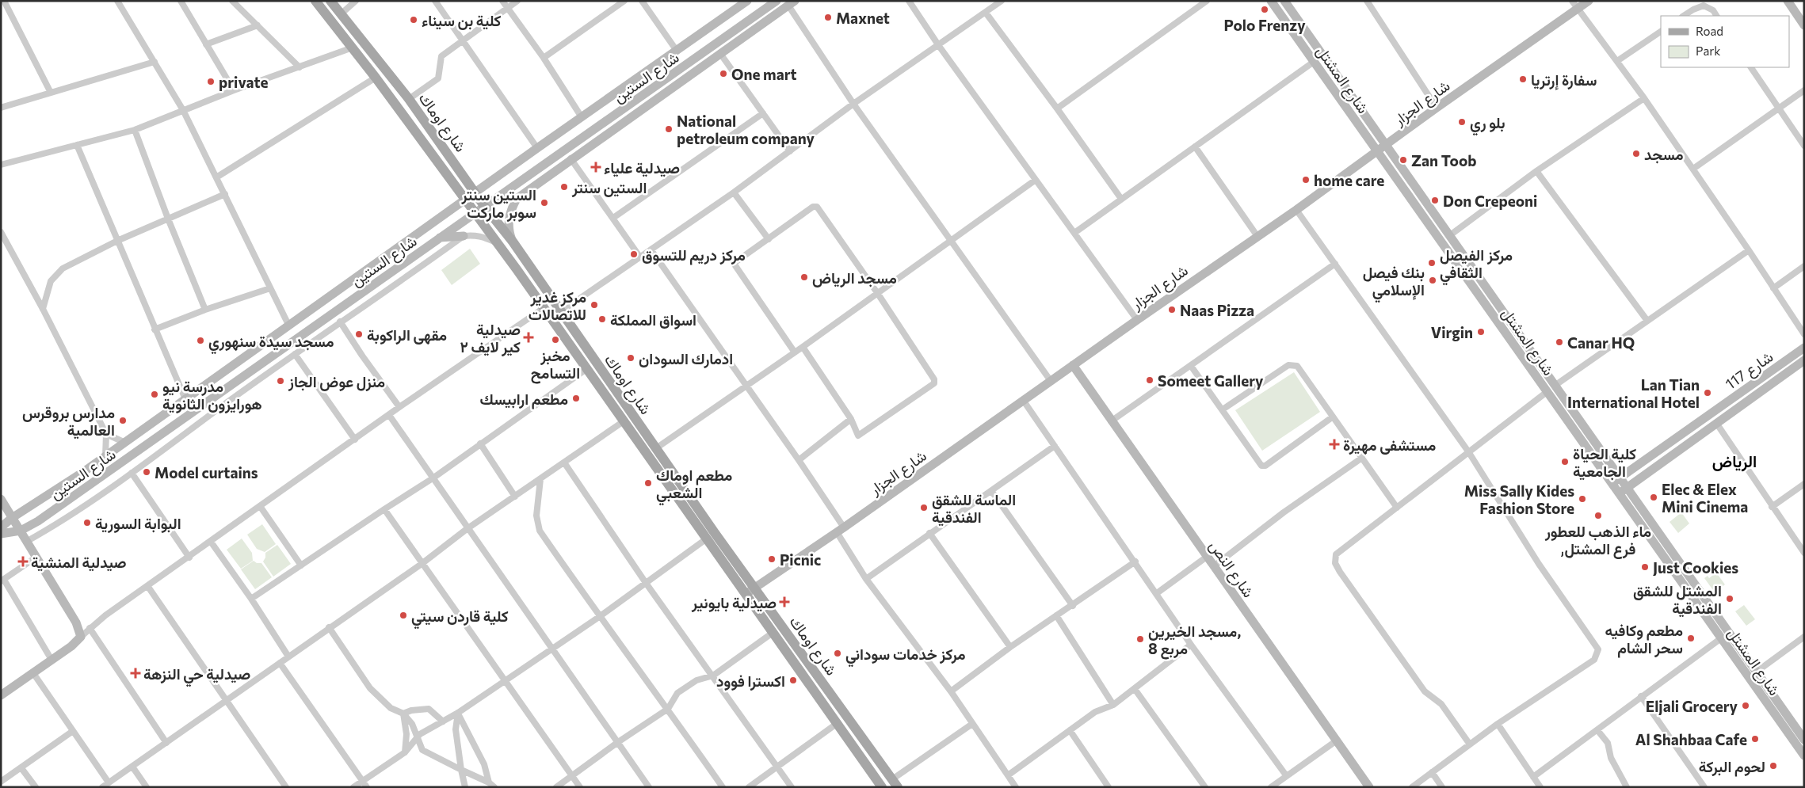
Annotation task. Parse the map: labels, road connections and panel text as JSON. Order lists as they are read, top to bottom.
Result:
{
  "streets": {
    "main road": [
      "شارع الستين",
      "شارع المشتل",
      "شارع الجزار",
      "شارع اوماك",
      "شارع 117",
      "شارع النص"
    ]
  },
  "crossings": [
    ["شارع الستين", "شارع اوماك"],
    ["شارع المشتل", "شارع الجزار"],
    ["شارع المشتل", "شارع 117"],
    ["شارع الجزار", "شارع اوماك"],
    ["شارع الجزار", "شارع النص"]
  ],
  "districts": ["الرياض"],
  "places": {
    "other": [
      "Polo Frenzy",
      "Maxnet",
      "كلية بن سيناء",
      "One mart",
      "سفارة إرتريا",
      "private",
      "بلو ري",
      "National petroleum company",
      "مسجد",
      "Zan Toob",
      "home care",
      "الستين سنتر",
      "Don Crepeoni",
      "الستين سنتر سوبر ماركت",
      "مركز دريم للتسوق",
      "مركز الفيصل الثقافي",
      "مسجد الرياض",
      "بنك فيصل الإسلامي",
      "مركز غدير للاتصالات",
      "Naas Pizza",
      "اسواق المملكة",
      "Virgin",
      "مقهى الراكوبة",
      "مخبز التسامح",
      "مسجد سيدة سنهوري",
      "Canar HQ",
      "ادمارك السودان",
      "Someet Gallery",
      "منزل عوض الجاز",
      "Lan Tian International Hotel",
      "مدرسة نيو هورايزون الثانوية",
      "مطعم ارابيسك",
      "مدارس بروقرس العالمية",
      "كلية الحياة الجامعية",
      "Model curtains",
      "مطعم اوماك الشعبي",
      "Elec & Elex Mini Cinema",
      "Miss Sally Kides Fashion Store",
      "الماسة للشقق الفندقية",
      "ماء الذهب للعطور ,فرع المشتل",
      "البوابة السورية",
      "Picnic",
      "Just Cookies",
      "المشتل للشقق الفندقية",
      "كلية قاردن سيتي",
      "مطعم وكافيه سحر الشام",
      "مسجد الخيرين, مربع 8",
      "مركز خدمات سوداني",
      "اكسترا فوود",
      "Eljali Grocery",
      "Al Shahbaa Cafe",
      "لحوم البركة"
    ],
    "health": [
      "صيدلية علياء",
      "صيدلية كير لايف ٢",
      "مستشفى مهيرة",
      "صيدلية المنشية",
      "صيدلية بايونير",
      "صيدلية حي النزهة"
    ]
  },
  "legend": ["Road", "Park"]
}
